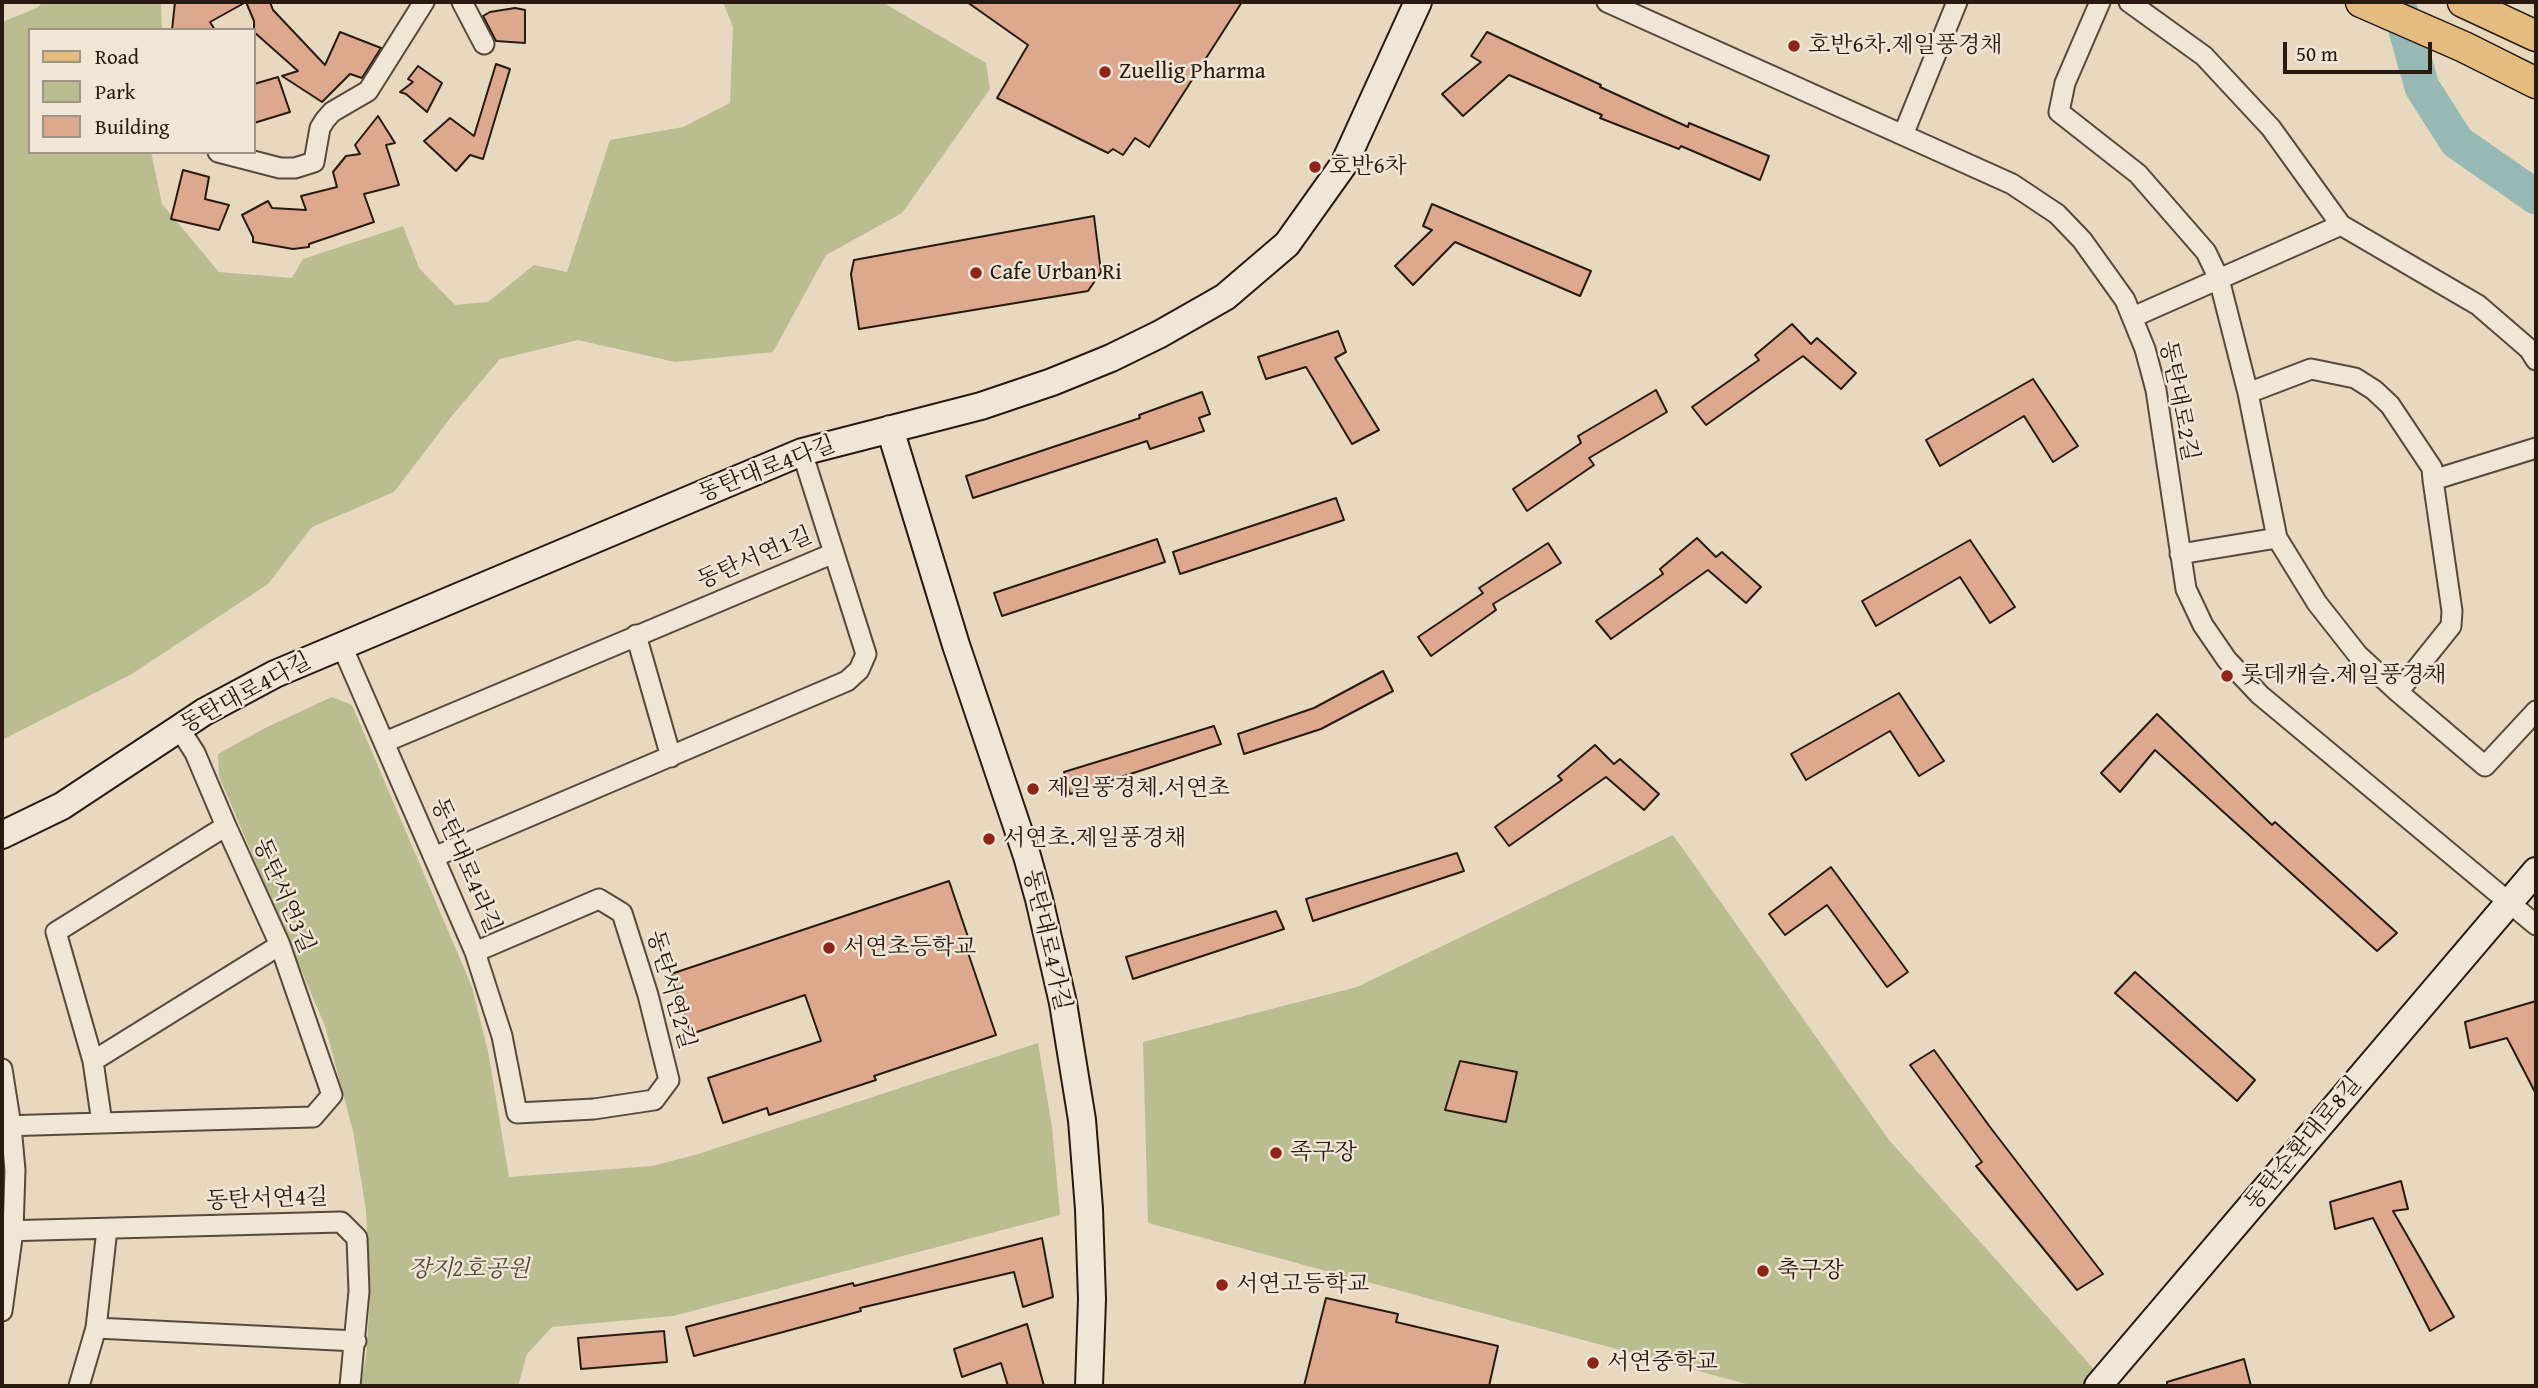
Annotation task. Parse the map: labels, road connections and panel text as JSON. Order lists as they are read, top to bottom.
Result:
{
  "streets": {
    "street": [
      "동탄대로2길",
      "동탄대로4다길",
      "동탄서연1길",
      "동탄대로4라길",
      "동탄서연3길",
      "동탄대로4가길",
      "동탄서연2길",
      "동탄순환대로8길",
      "동탄서연4길"
    ]
  },
  "crossings": [
    ["동탄대로2길", "동탄순환대로8길"],
    ["동탄대로4다길", "동탄대로4라길"],
    ["동탄대로4다길", "동탄대로4가길"],
    ["동탄서연1길", "동탄대로4라길"],
    ["동탄대로4라길", "동탄서연2길"]
  ],
  "parks": ["장지2호공원"],
  "places": [
    "호반6차.제일풍경채",
    "Zuellig Pharma",
    "호반6차",
    "Cafe Urban Ri",
    "롯데캐슬.제일풍경채",
    "제일풍경체.서연초",
    "서연초.제일풍경채",
    "서연초등학교",
    "족구장",
    "축구장",
    "서연고등학교",
    "서연중학교"
  ],
  "legend": ["Road", "Park", "Building"],
  "scale_bar": "50 m"
}
